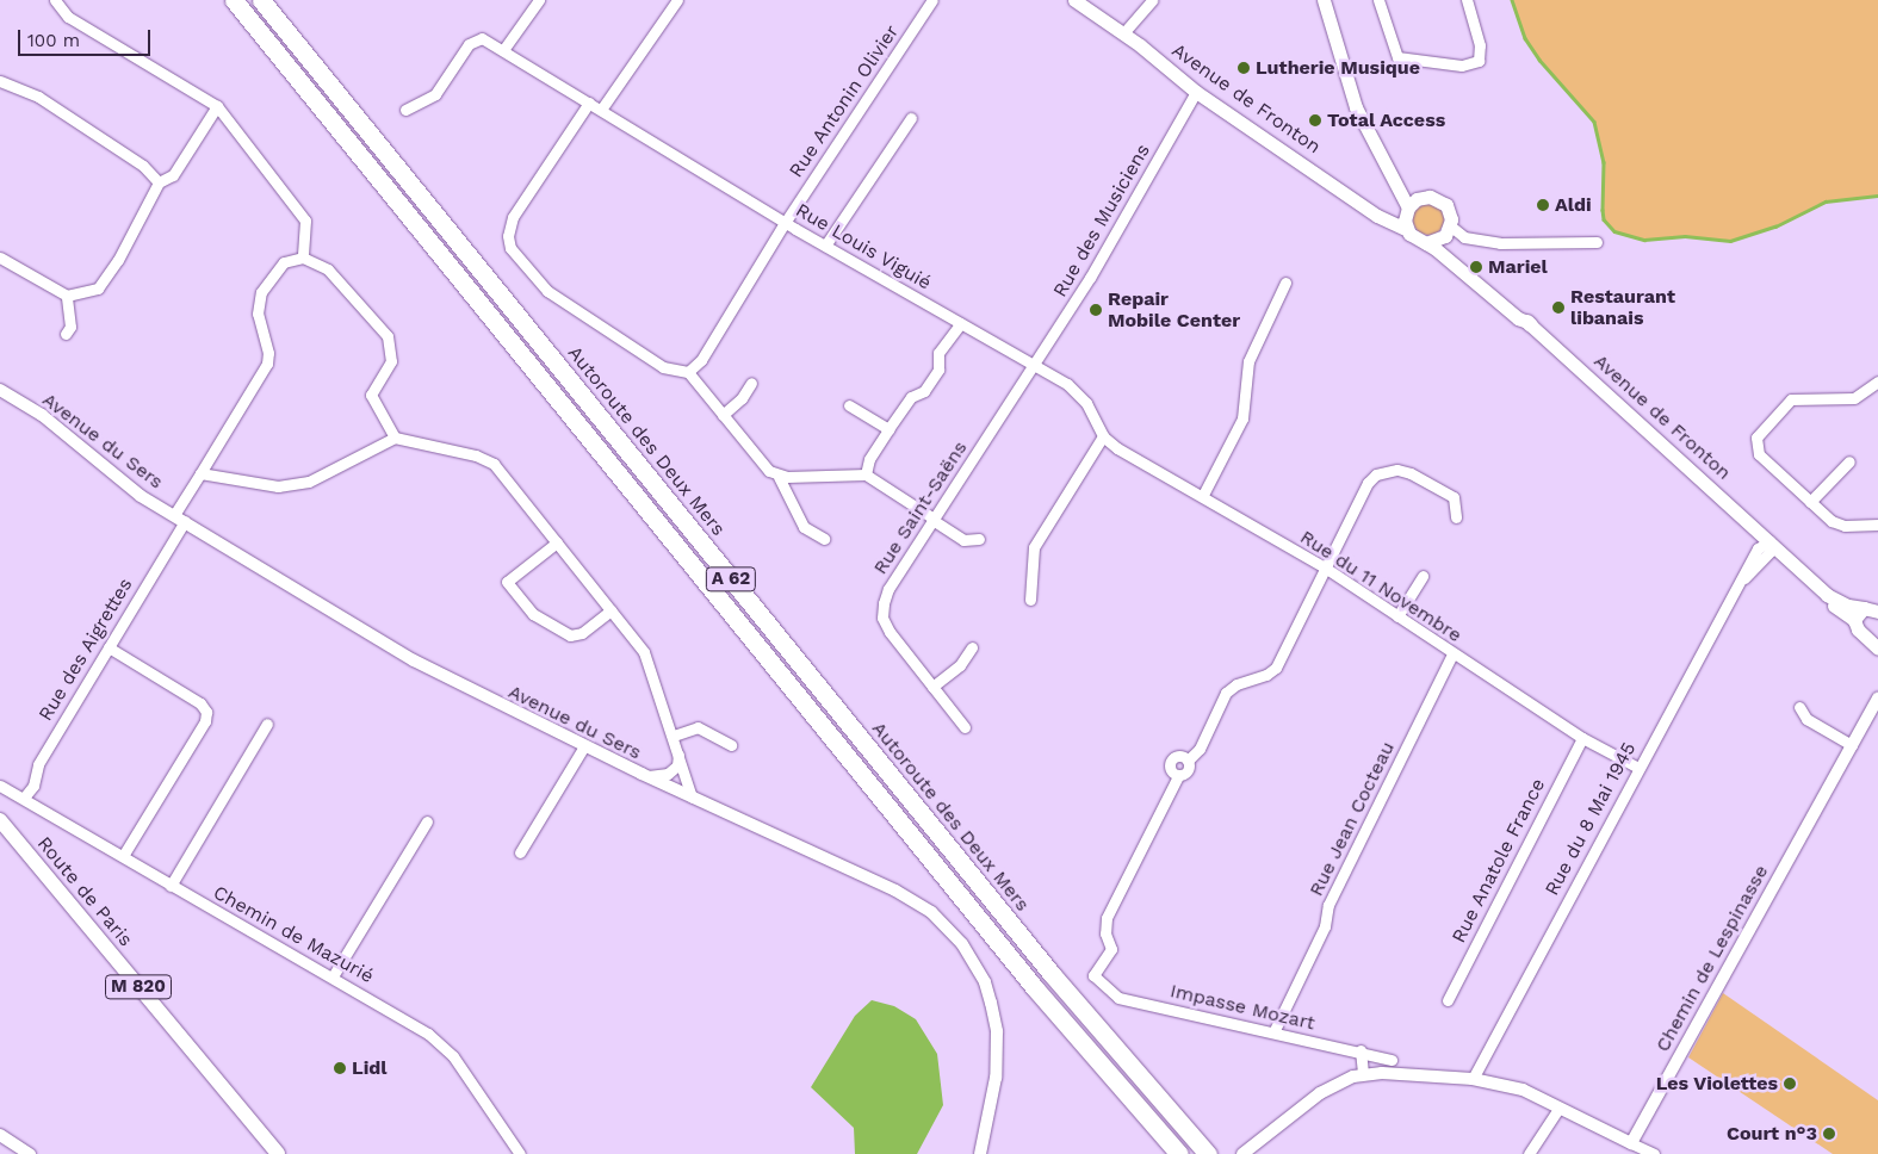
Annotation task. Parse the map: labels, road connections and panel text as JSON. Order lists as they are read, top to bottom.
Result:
{
  "streets": {
    "highway": ["Autoroute des Deux Mers", "A 62"],
    "main road": ["Avenue de Fronton", "Route de Paris", "M 820"],
    "street": [
      "Rue Antonin Olivier",
      "Rue des Musiciens",
      "Rue Louis Viguié",
      "Avenue du Sers",
      "Rue Saint-Saëns",
      "Rue du 11 Novembre",
      "Rue des Aigrettes",
      "Rue Jean Cocteau",
      "Rue du 8 Mai 1945",
      "Rue Anatole France",
      "Chemin de Mazurié",
      "Chemin de Lespinasse",
      "Impasse Mozart"
    ]
  },
  "crossings": [
    ["Avenue de Fronton", "Rue des Musiciens"],
    ["Avenue de Fronton", "Rue du 8 Mai 1945"],
    ["Rue Antonin Olivier", "Rue Louis Viguié"],
    ["Rue des Musiciens", "Rue Louis Viguié"],
    ["Rue des Musiciens", "Rue Saint-Saëns"],
    ["Rue Louis Viguié", "Rue Saint-Saëns"],
    ["Rue Louis Viguié", "Rue du 11 Novembre"],
    ["Avenue du Sers", "Rue des Aigrettes"],
    ["Rue du 11 Novembre", "Rue Jean Cocteau"],
    ["Rue du 11 Novembre", "Rue du 8 Mai 1945"],
    ["Rue du 11 Novembre", "Rue Anatole France"],
    ["Rue des Aigrettes", "Chemin de Mazurié"],
    ["Rue Jean Cocteau", "Impasse Mozart"]
  ],
  "places": [
    "Lutherie Musique",
    "Total Access",
    "Aldi",
    "Mariel",
    "Restaurant libanais",
    "Repair Mobile Center",
    "Lidl",
    "Les Violettes",
    "Court n°3"
  ],
  "scale_bar": "100 m"
}
